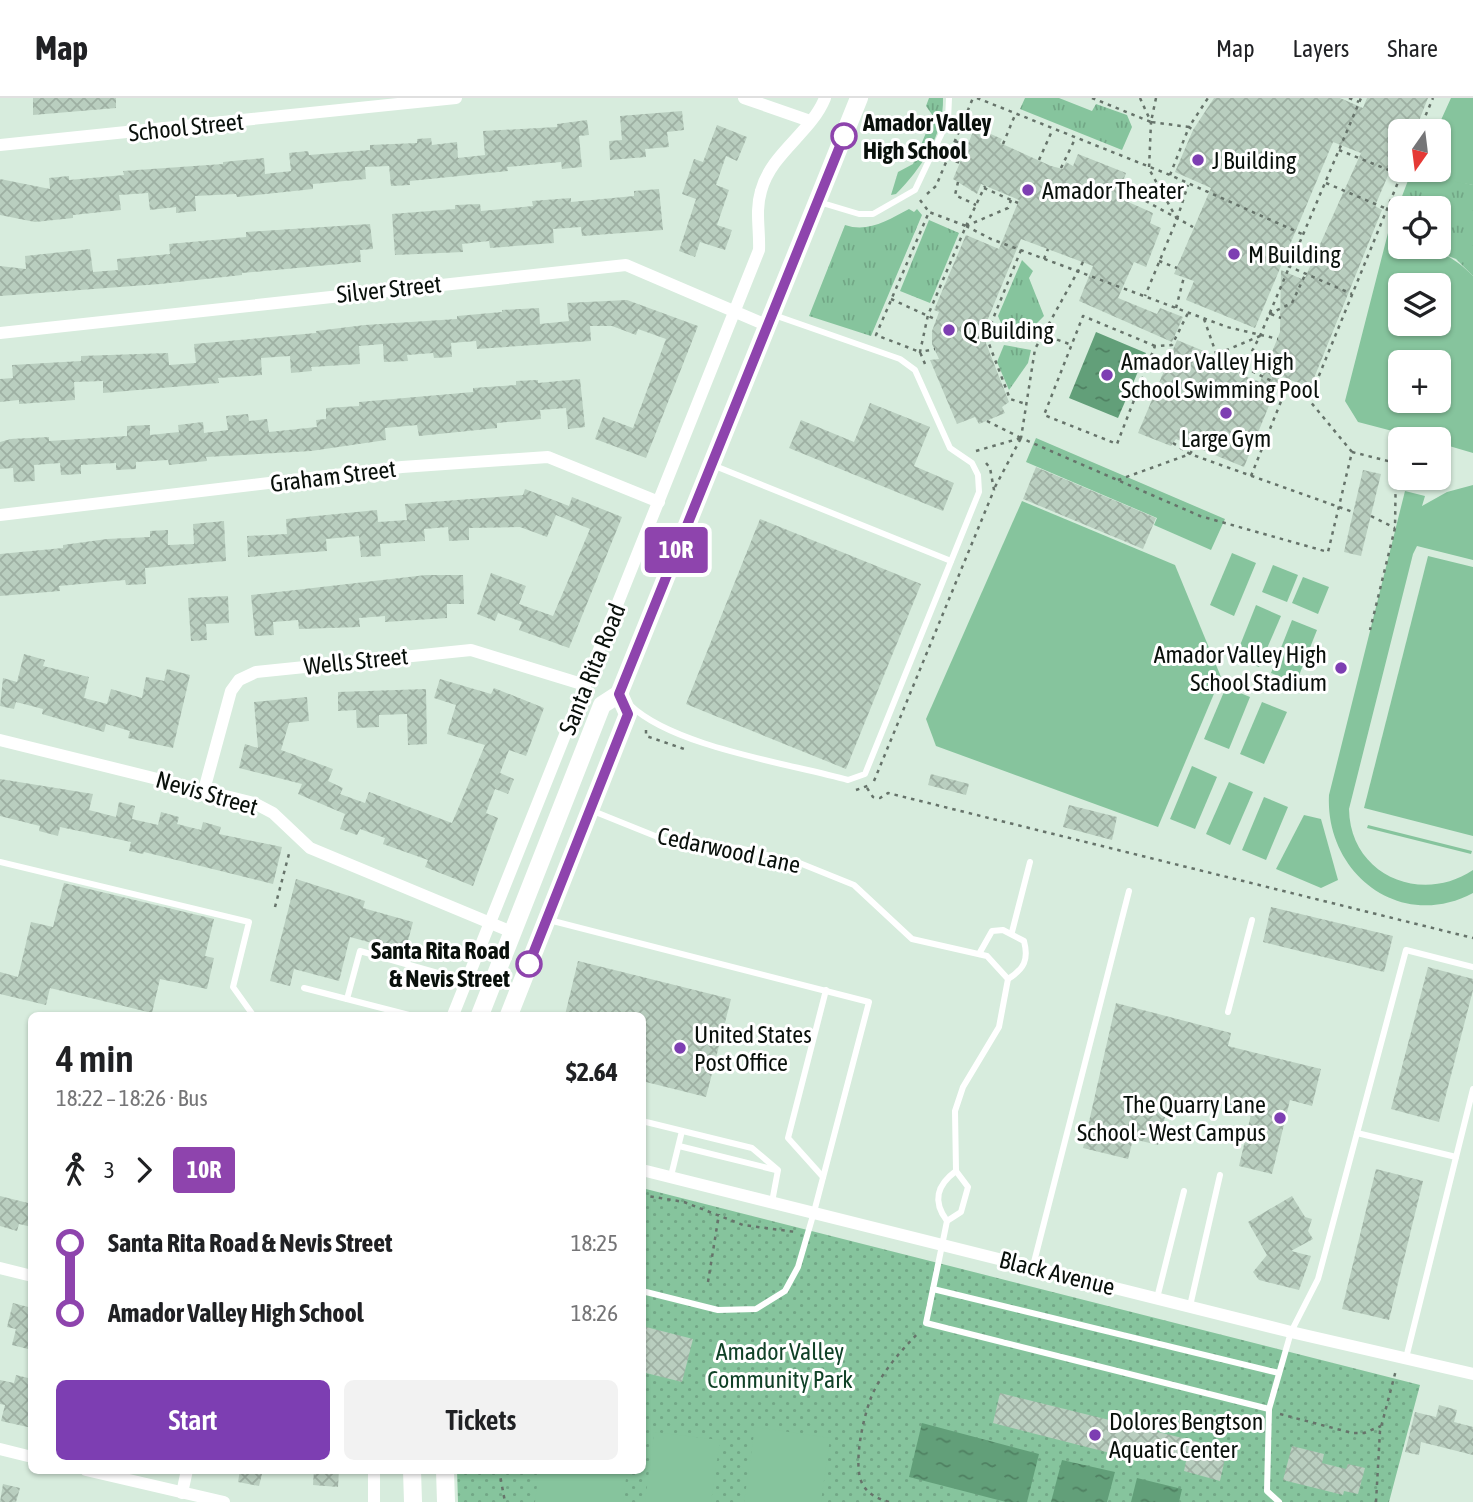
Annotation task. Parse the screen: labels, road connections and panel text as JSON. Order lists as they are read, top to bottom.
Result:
{
  "streets": {
    "main road": ["Santa Rita Road"],
    "street": [
      "School Street",
      "Silver Street",
      "Graham Street",
      "Wells Street",
      "Nevis Street",
      "Black Avenue"
    ],
    "lane": ["Cedarwood Lane"]
  },
  "crossings": [
    ["Silver Street", "Santa Rita Road"],
    ["Graham Street", "Santa Rita Road"],
    ["Wells Street", "Santa Rita Road"],
    ["Wells Street", "Nevis Street"],
    ["Santa Rita Road", "Nevis Street"],
    ["Santa Rita Road", "Cedarwood Lane"]
  ],
  "parks": ["Amador Valley Community Park"],
  "places": [
    "Amador Valley High School",
    "J Building",
    "Amador Theater",
    "M Building",
    "Q Building",
    "Amador Valley High School Swimming Pool",
    "Large Gym",
    "Amador Valley High School Stadium",
    "Santa Rita Road & Nevis Street",
    "United States Post Office",
    "The Quarry Lane School - West Campus",
    "Dolores Bengtson Aquatic Center"
  ],
  "lines": ["bus line 10R"],
  "north": "bottom",
  "page": {
    "header": "Map",
    "nav": ["Map", "Layers", "Share"],
    "on_map": "10R",
    "map_buttons": ["+", "−"],
    "heading": ["4 min", "18:22 – 18:26 · Bus", "$2.64"],
    "legs": ["3", "10R"],
    "list": [
      {
        "name": "Santa Rita Road & Nevis Street",
        "value": "18:25"
      },
      {
        "name": "Amador Valley High School",
        "value": "18:26"
      }
    ],
    "buttons": ["Start", "Tickets"]
  }
}
